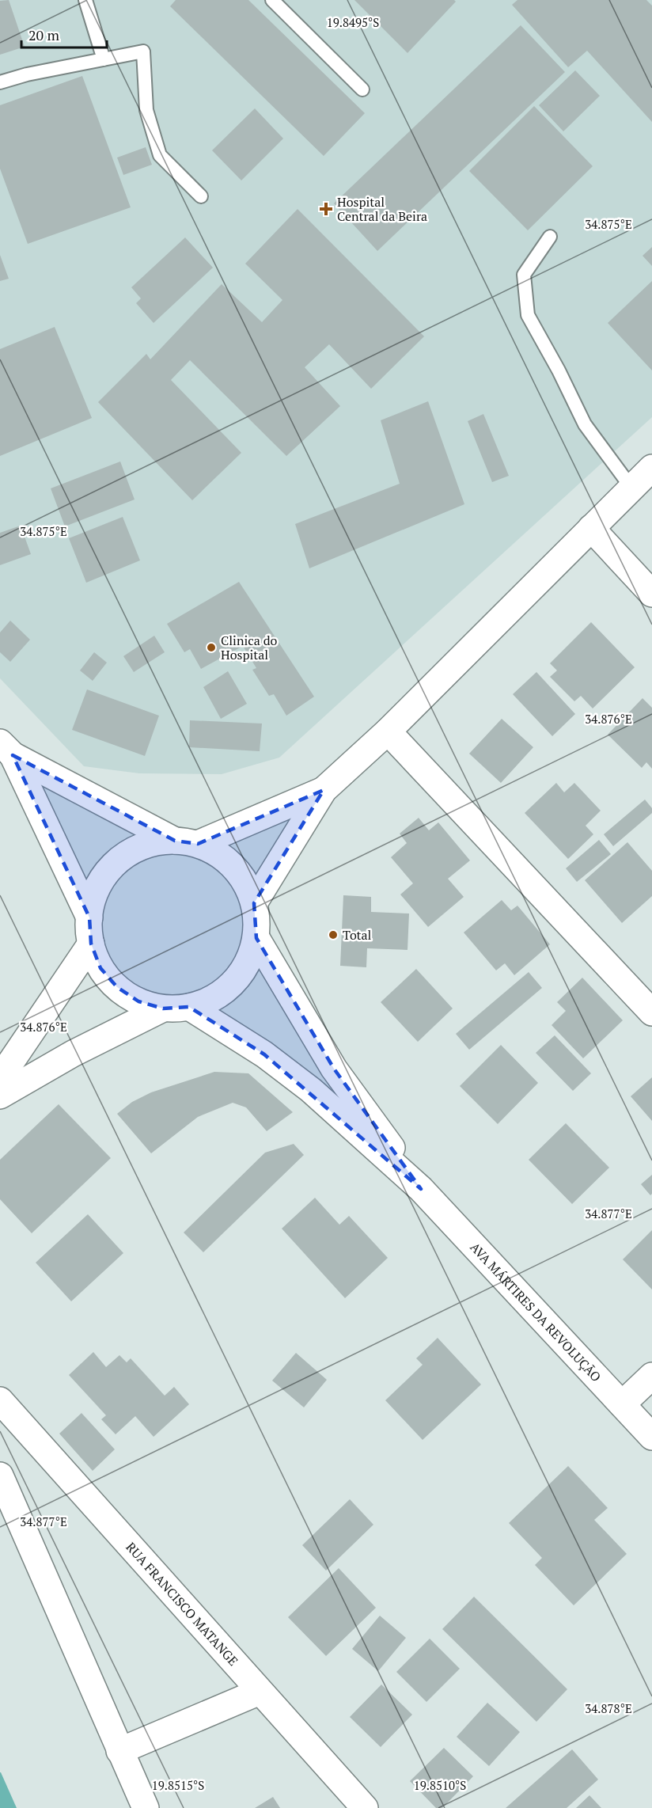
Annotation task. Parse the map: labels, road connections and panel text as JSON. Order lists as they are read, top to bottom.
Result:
{
  "streets": {
    "street": ["AVA MÁRTIRES DA REVOLUÇÃO", "RUA FRANCISCO MATANGE"]
  },
  "places": {
    "health": ["Hospital Central da Beira"],
    "other": ["Clinica do Hospital", "Total"]
  },
  "scale_bar": "20 m",
  "coordinates": [
    "19.8495°S",
    "34.875°E",
    "34.876°E",
    "34.877°E",
    "34.878°E",
    "19.8515°S",
    "19.8510°S"
  ]
}
